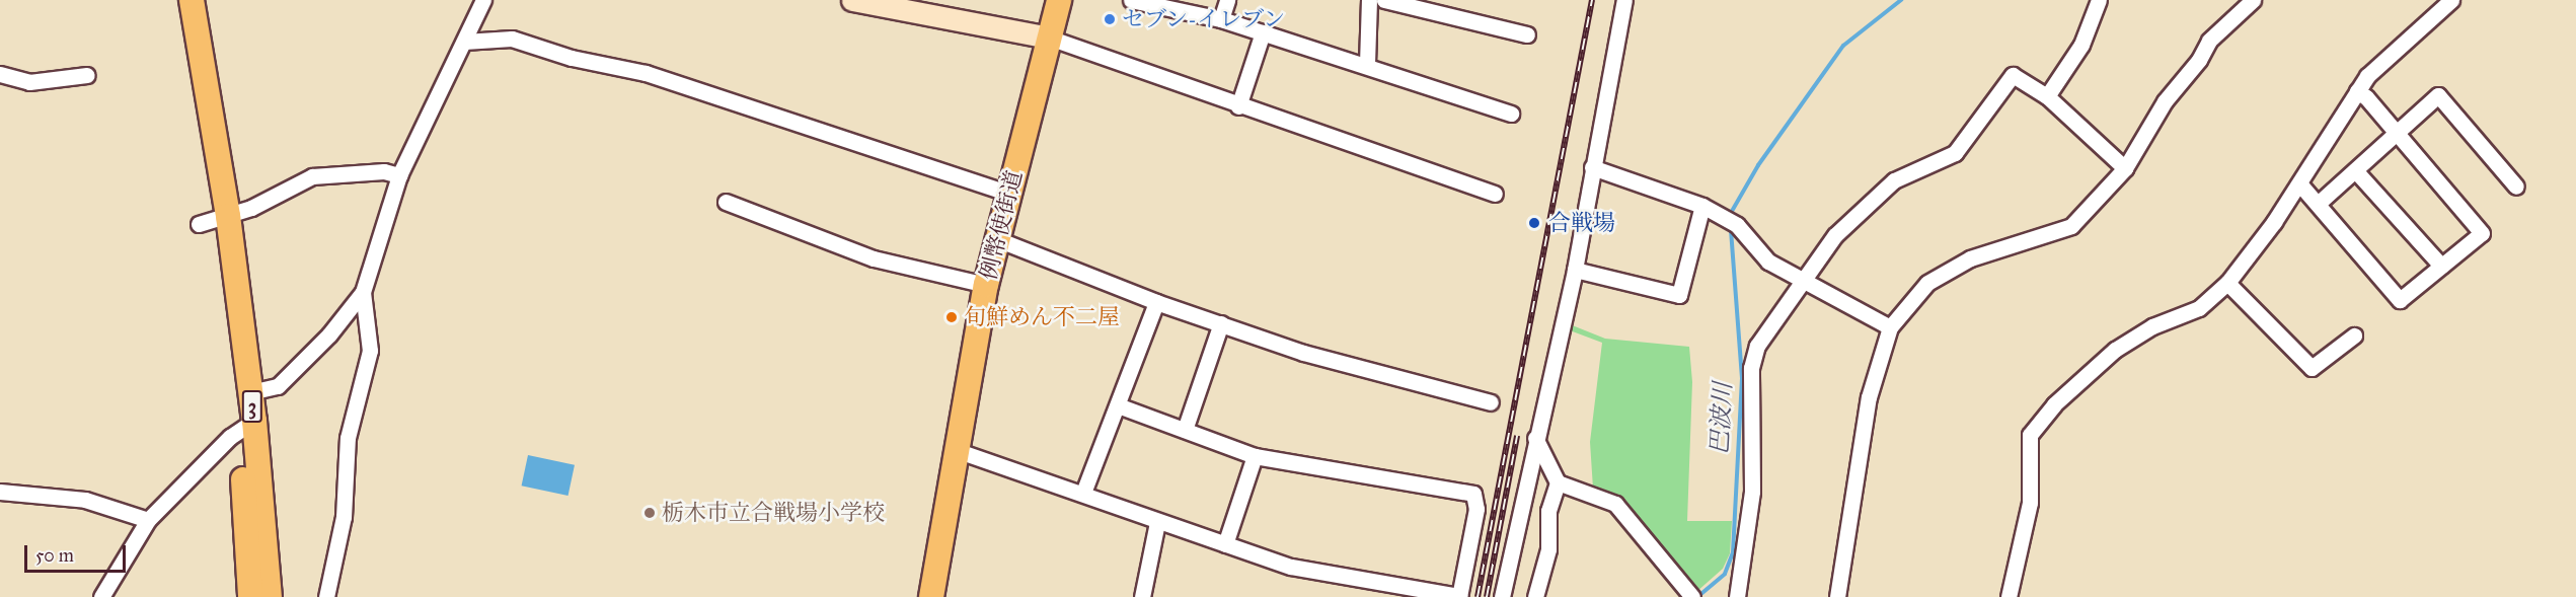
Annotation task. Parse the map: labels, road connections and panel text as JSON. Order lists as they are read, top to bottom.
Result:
{
  "streets": {
    "main road": ["例幣使街道", "3"]
  },
  "water": ["巴波川"],
  "places": [
    "セブン-イレブン",
    "合戦場",
    "旬鮮めん不二屋",
    "栃木市立合戦場小学校"
  ],
  "scale_bar": "50 m"
}
